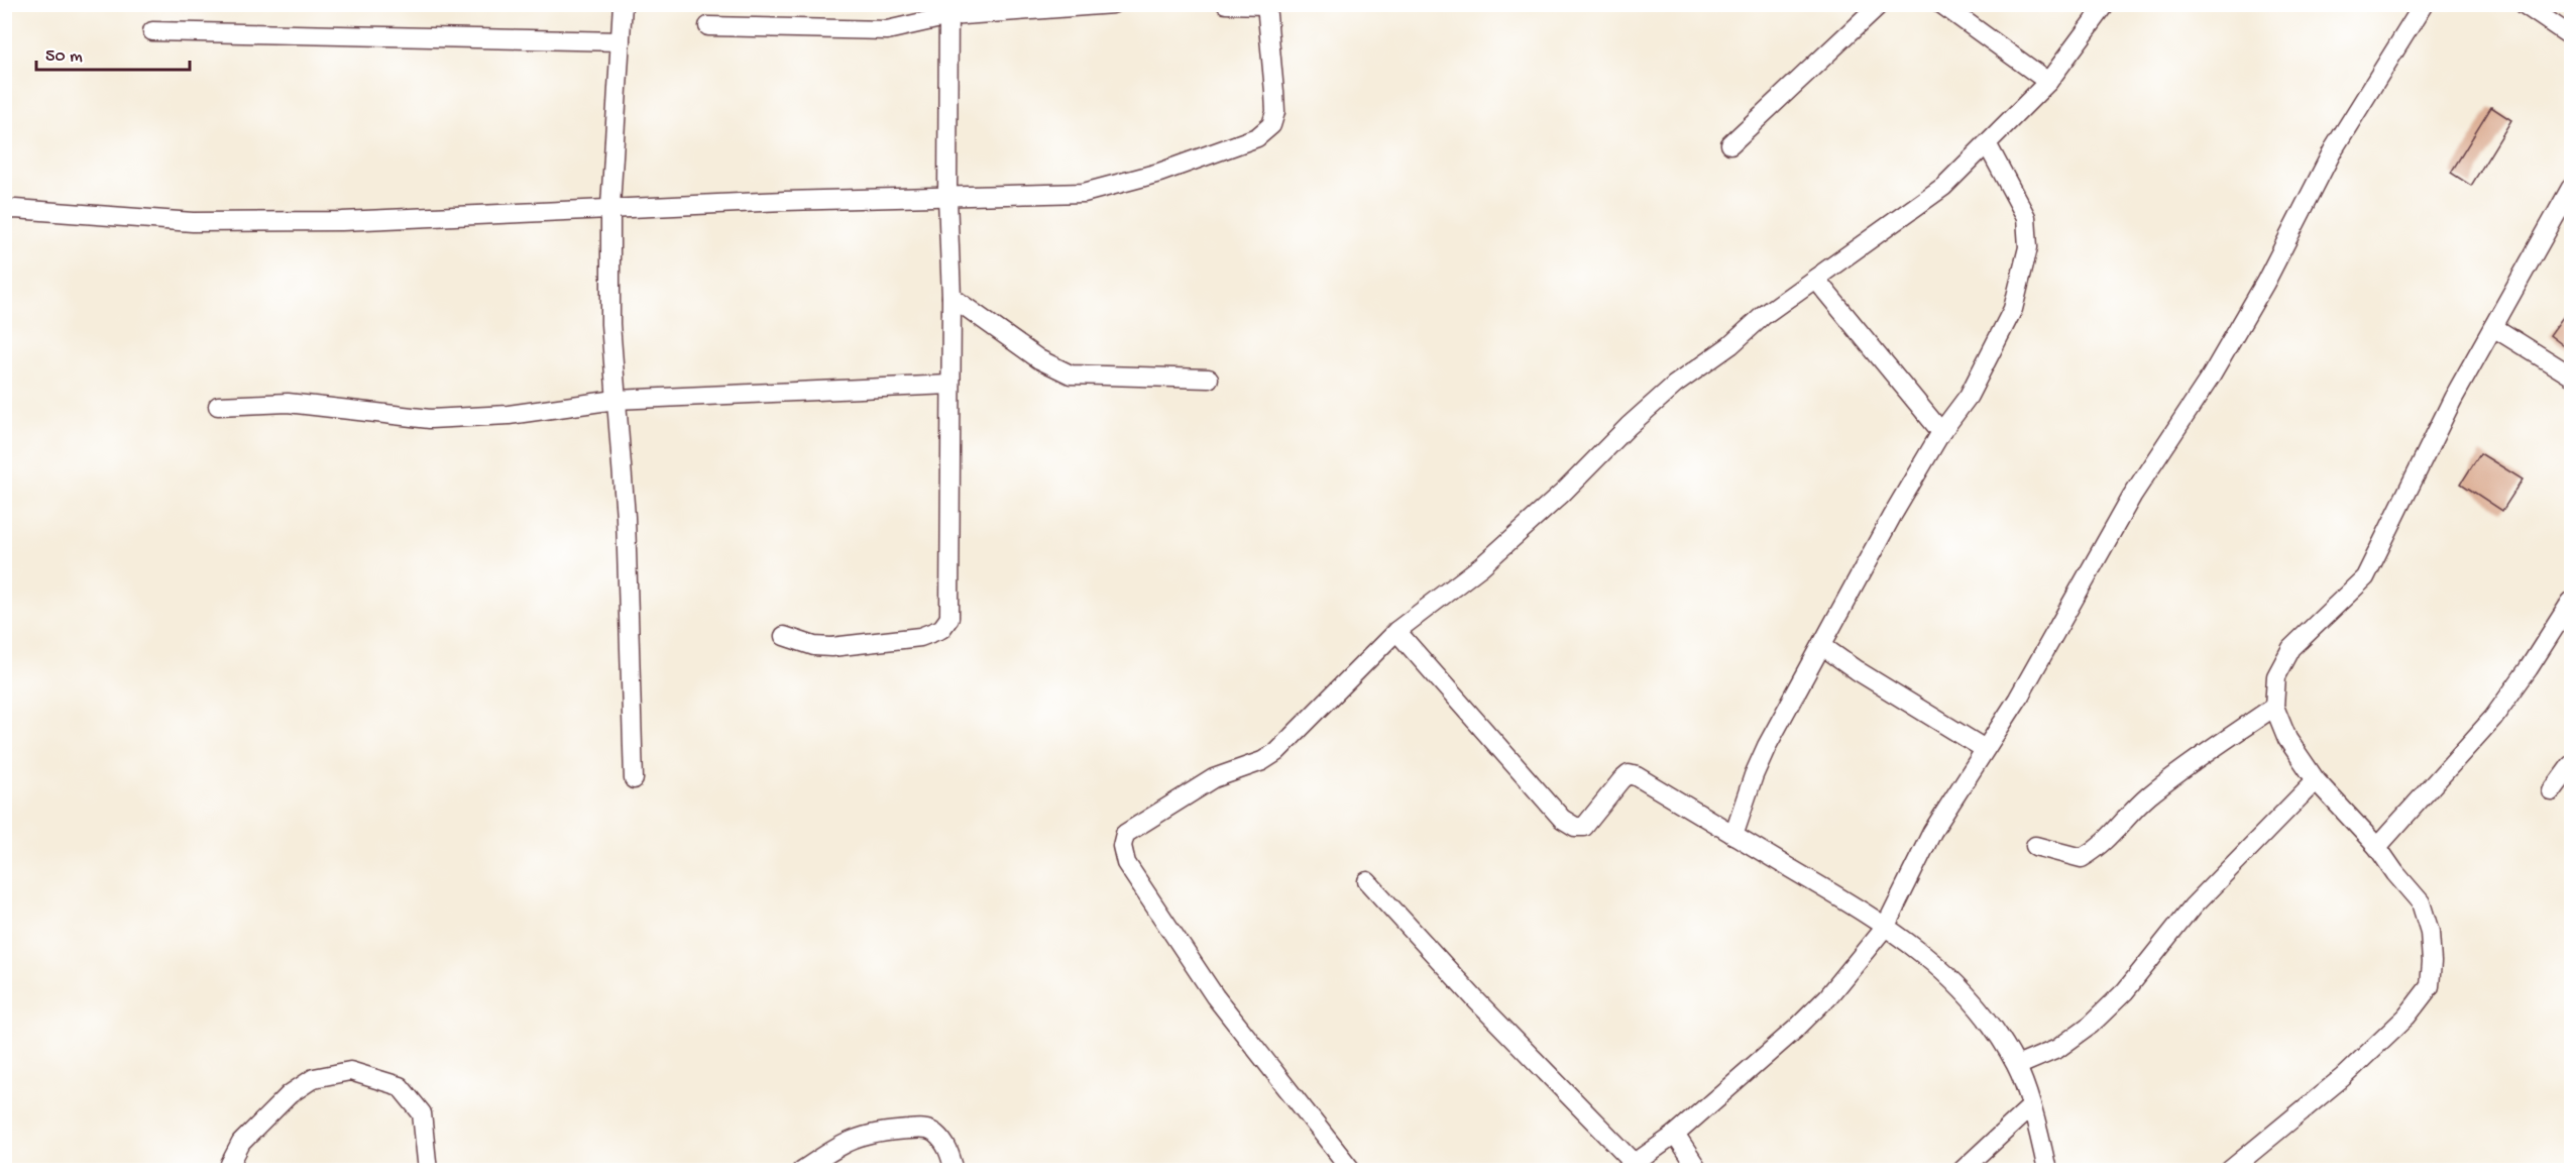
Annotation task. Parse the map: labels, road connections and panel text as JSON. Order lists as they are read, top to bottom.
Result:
{
  "scale_bar": "50 m"
}
